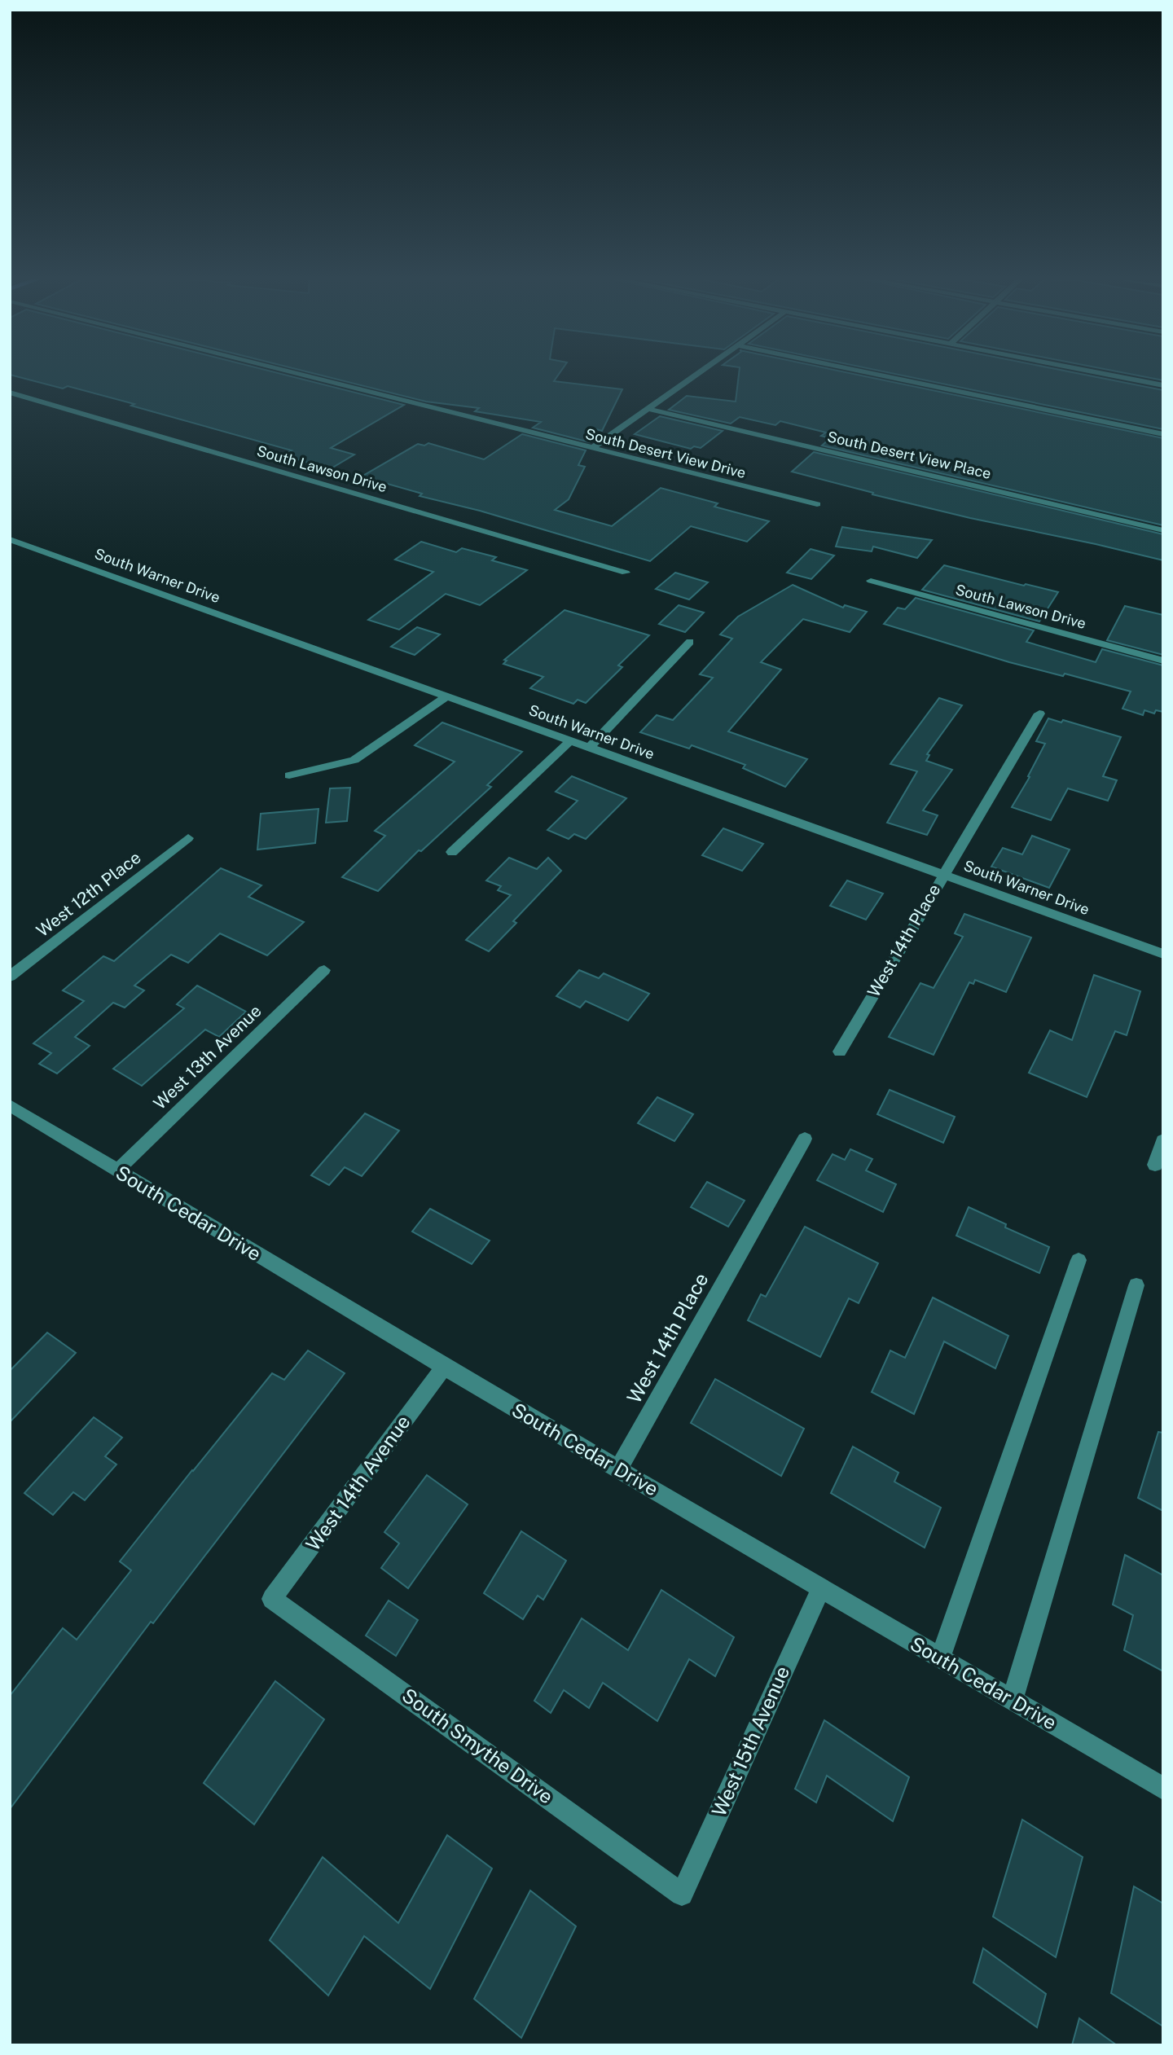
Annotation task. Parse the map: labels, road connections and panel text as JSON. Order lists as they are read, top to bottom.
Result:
{
  "streets": {
    "street": [
      "South Desert View Drive",
      "South Desert View Place",
      "South Lawson Drive",
      "South Warner Drive",
      "West 12th Place",
      "West 14th Place",
      "West 13th Avenue",
      "South Cedar Drive",
      "West 14th Avenue",
      "West 15th Avenue",
      "South Smythe Drive"
    ]
  },
  "crossings": [
    ["South Warner Drive", "West 14th Place"],
    ["West 14th Place", "South Cedar Drive"],
    ["West 13th Avenue", "South Cedar Drive"],
    ["South Cedar Drive", "West 14th Avenue"],
    ["South Cedar Drive", "West 15th Avenue"],
    ["West 14th Avenue", "South Smythe Drive"],
    ["West 15th Avenue", "South Smythe Drive"]
  ]
}
